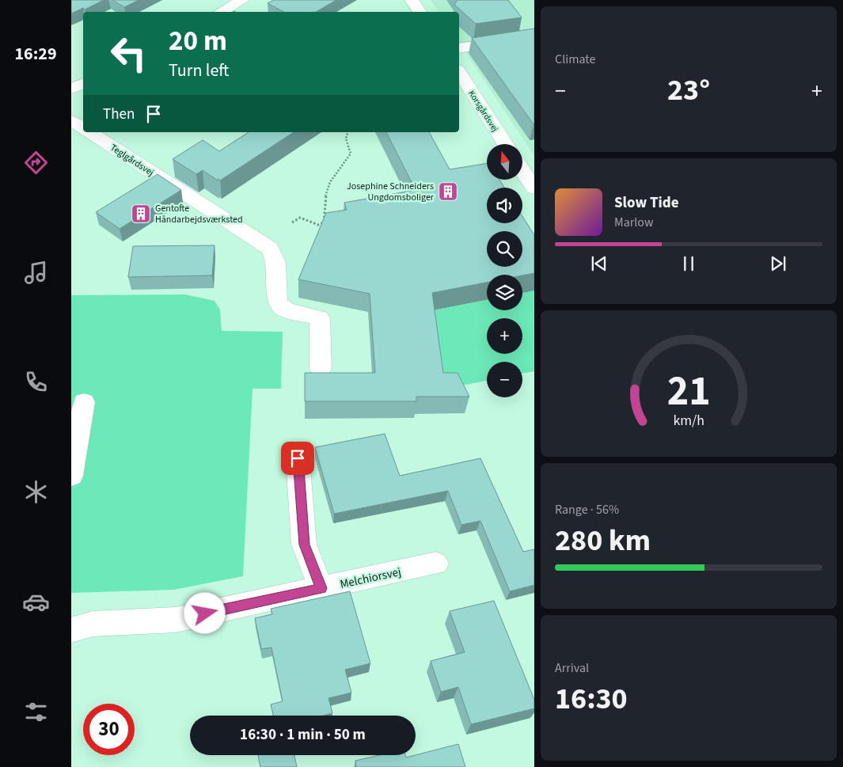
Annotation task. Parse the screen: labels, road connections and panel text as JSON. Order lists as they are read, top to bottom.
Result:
{
  "streets": {
    "street": ["Korsgårdsvej", "Teglgårdsvej", "Melchiorsvej"]
  },
  "places": {
    "building": ["Josephine Schneiders Ungdomsboliger", "Gentofte Håndarbejdsværksted"]
  },
  "north": "top",
  "page": {
    "tabs": "16:29",
    "tile": [
      "Climate",
      ["Range · 56%", "280 km"],
      ["Arrival", "16:30"]
    ],
    "turn": ["20 m", "Turn left"],
    "heat": ["−", "23°", "+"],
    "then": "Then",
    "map_buttons": ["+", "−"],
    "song": ["Slow Tide", "Marlow"],
    "limit": "30",
    "trip": "16:30 · 1 min · 50 m",
    "gauge": ["21", "km/h"]
  }
}
